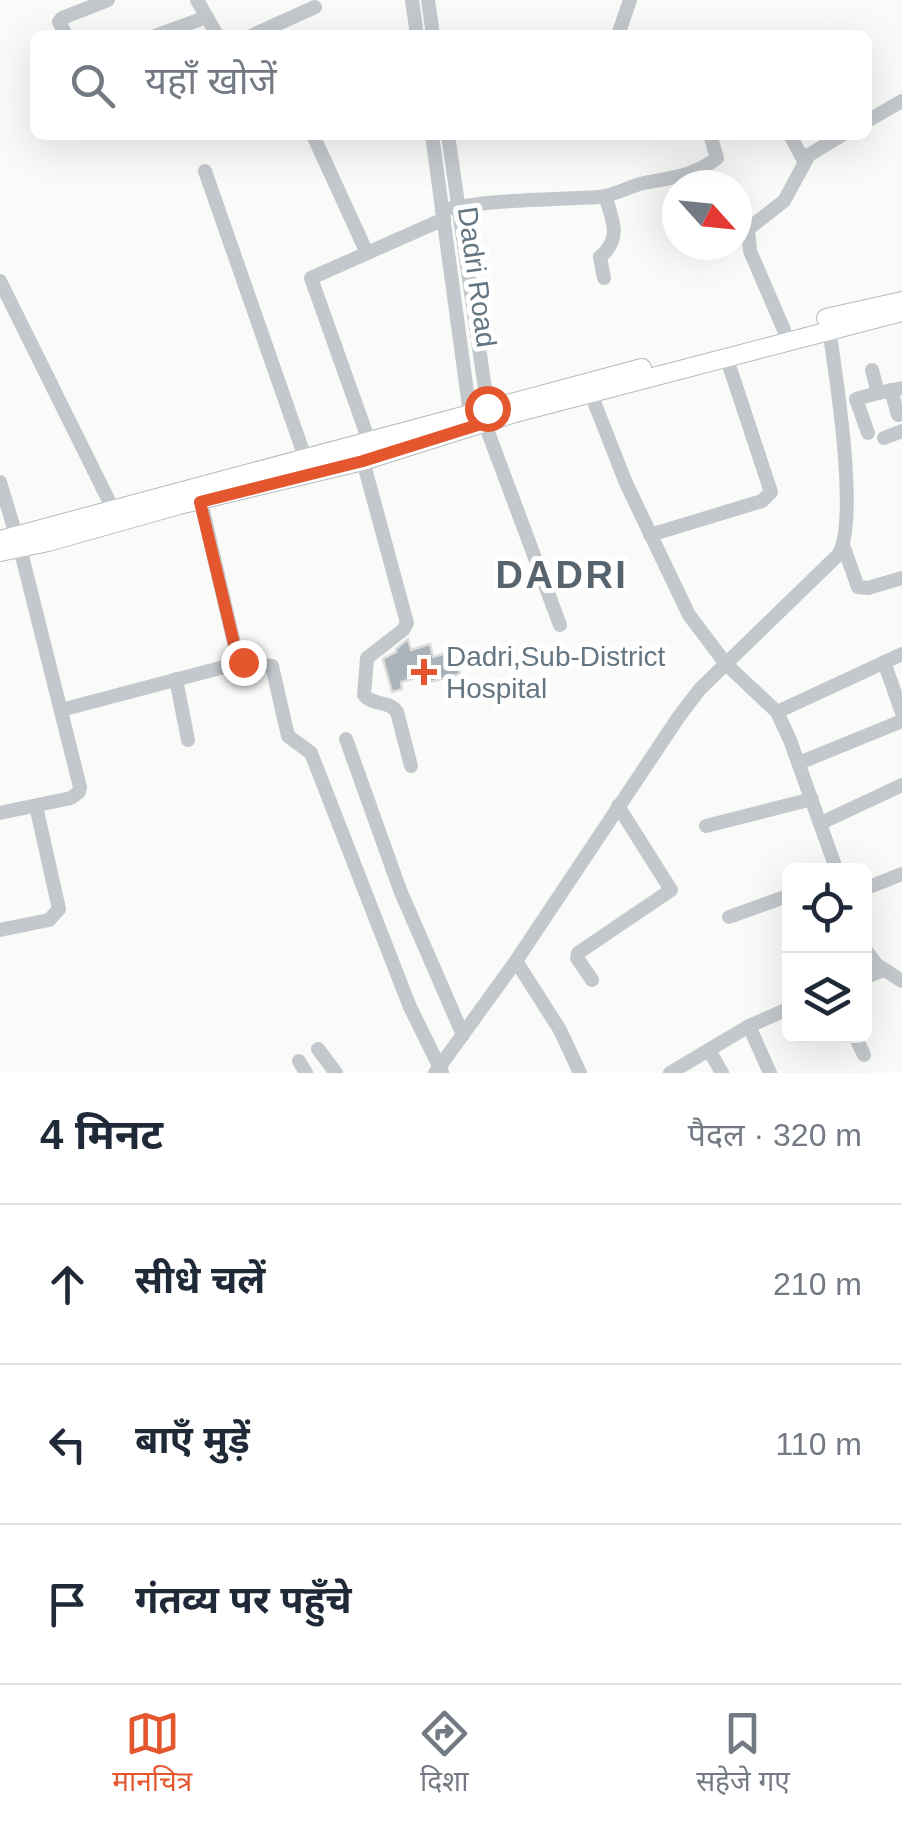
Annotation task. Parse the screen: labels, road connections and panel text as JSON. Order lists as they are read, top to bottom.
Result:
{
  "streets": {
    "street": ["Dadri Road"]
  },
  "districts": ["DADRI"],
  "places": {
    "health": ["Dadri,Sub-District Hospital"]
  },
  "north": "bottom right",
  "page": {
    "search": "यहाँ खोजें",
    "heading": ["4 मिनट", "पैदल · 320 m"],
    "list": [
      ["सीधे चलें", "210 m"],
      ["बाएँ मुड़ें", "110 m"],
      "गंतव्य पर पहुँचे"
    ],
    "nav": ["मानचित्र", "दिशा", "सहेजे गए"]
  }
}
